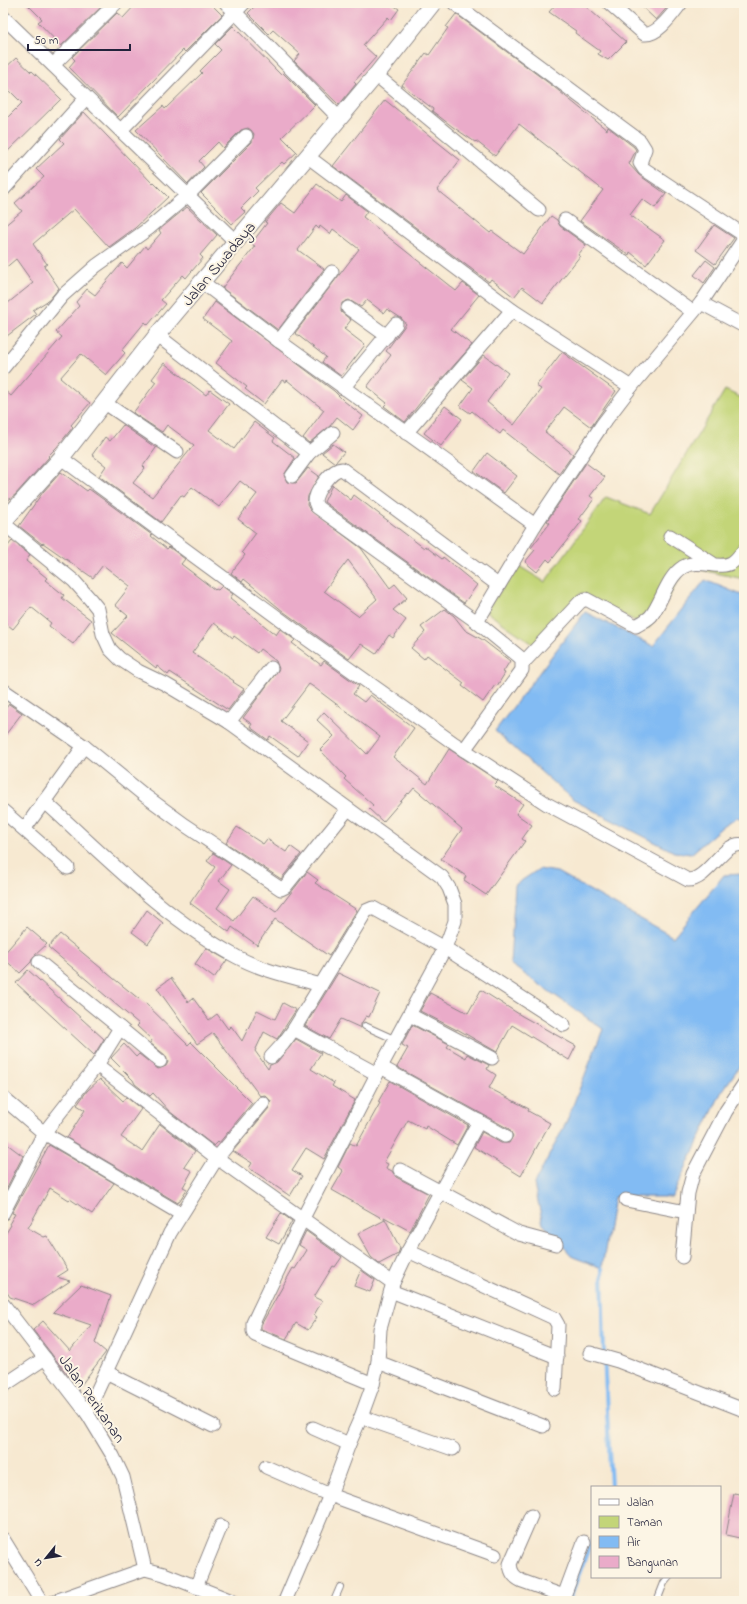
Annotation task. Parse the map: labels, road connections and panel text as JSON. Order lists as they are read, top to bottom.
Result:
{
  "streets": {
    "street": ["Jalan Swadaya", "Jalan Perikanan"]
  },
  "legend": [
    "Jalan",
    "Taman",
    "Air",
    "Bangunan"
  ],
  "scale_bar": "50 m",
  "north": "bottom left"
}
